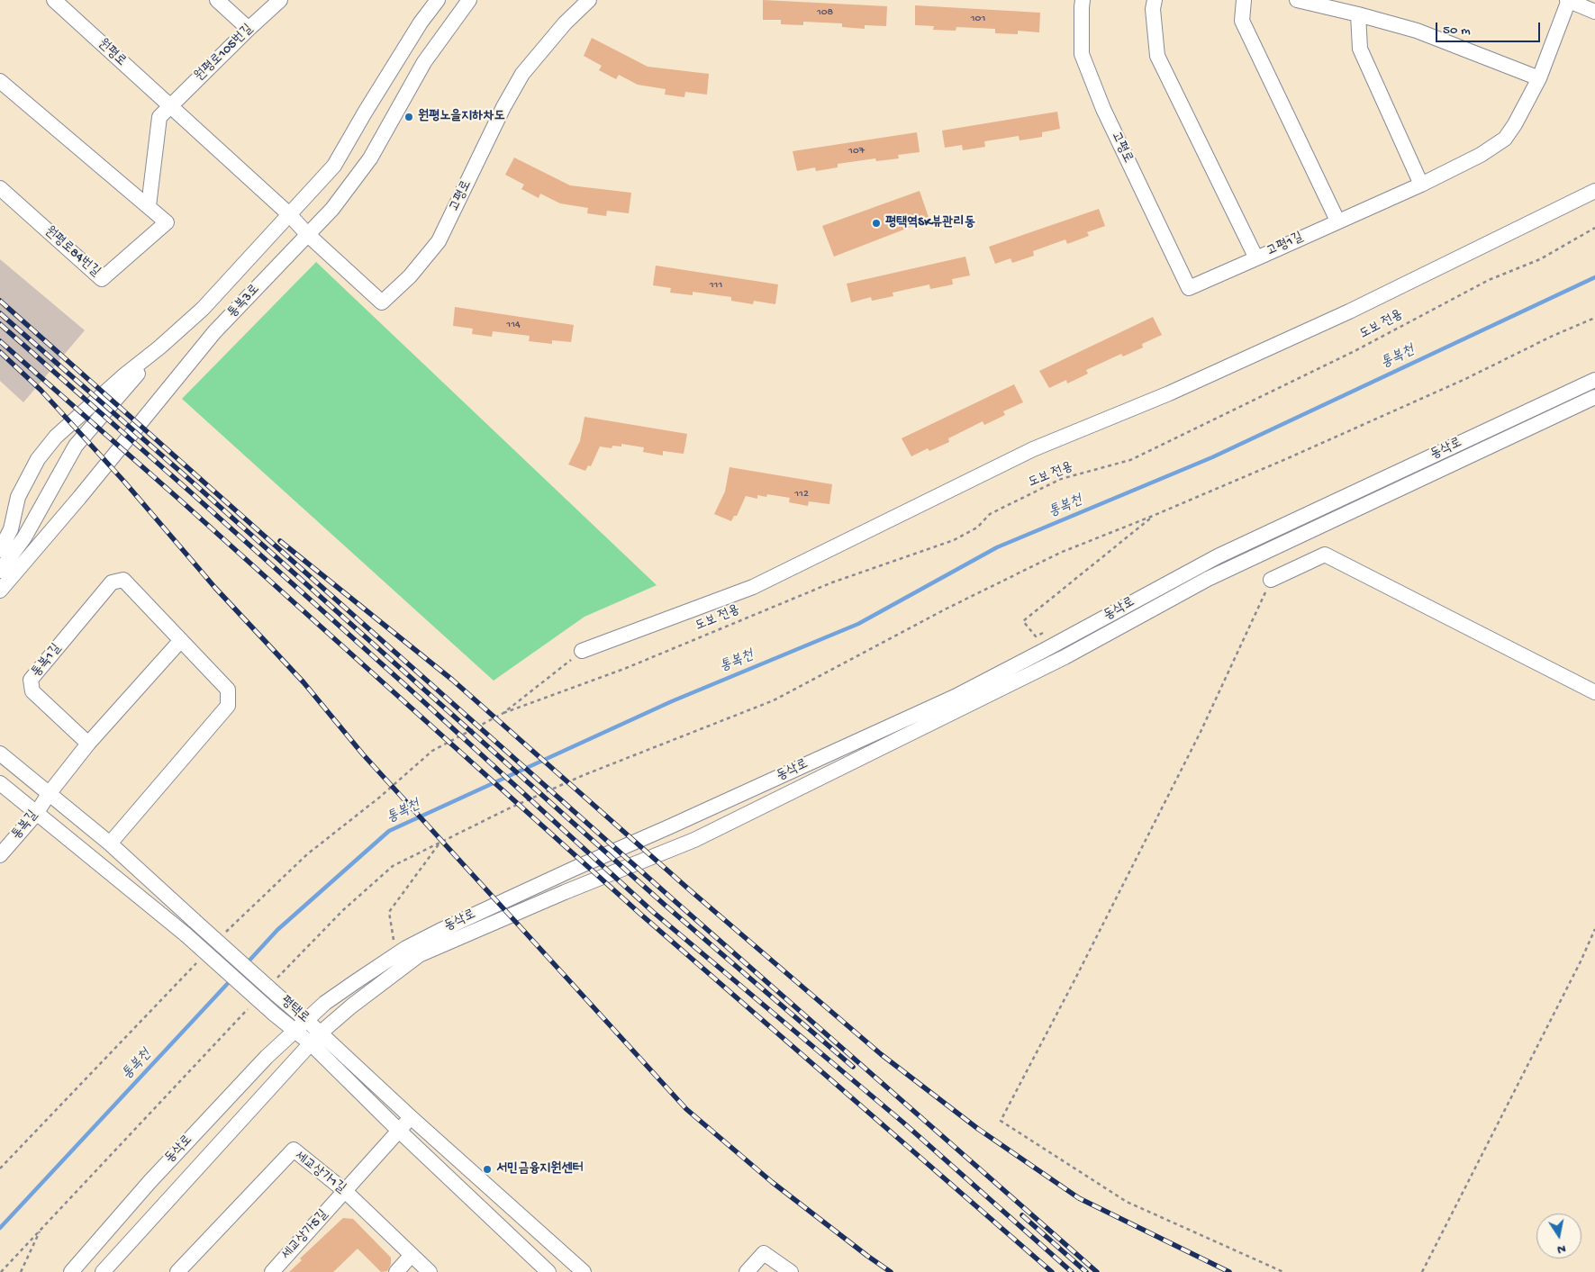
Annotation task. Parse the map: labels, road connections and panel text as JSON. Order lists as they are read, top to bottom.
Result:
{
  "streets": {
    "street": [
      "원평로",
      "원평로105번길",
      "고평로",
      "고평1길",
      "원평로84번길",
      "통복3로",
      "동삭로",
      "통복1길",
      "통복길",
      "평택로",
      "세교상가1길",
      "세교상가5길"
    ],
    "path": ["도보 전용"]
  },
  "crossings": [
    ["원평로", "원평로105번길"],
    ["원평로", "고평로"],
    ["원평로", "통복3로"],
    ["고평로", "고평1길"],
    ["고평로", "통복3로"],
    ["동삭로", "평택로"],
    ["통복1길", "통복길"],
    ["통복1길", "평택로"],
    ["통복길", "평택로"],
    ["평택로", "세교상가5길"],
    ["세교상가1길", "세교상가5길"]
  ],
  "water": ["통복천"],
  "places": ["원평노을지하차도", "평택역SK뷰관리동", "서민금융지원센터"],
  "house_numbers": [
    "108",
    "101",
    "107",
    "111",
    "114",
    "112"
  ],
  "scale_bar": "50 m",
  "north": "bottom"
}
